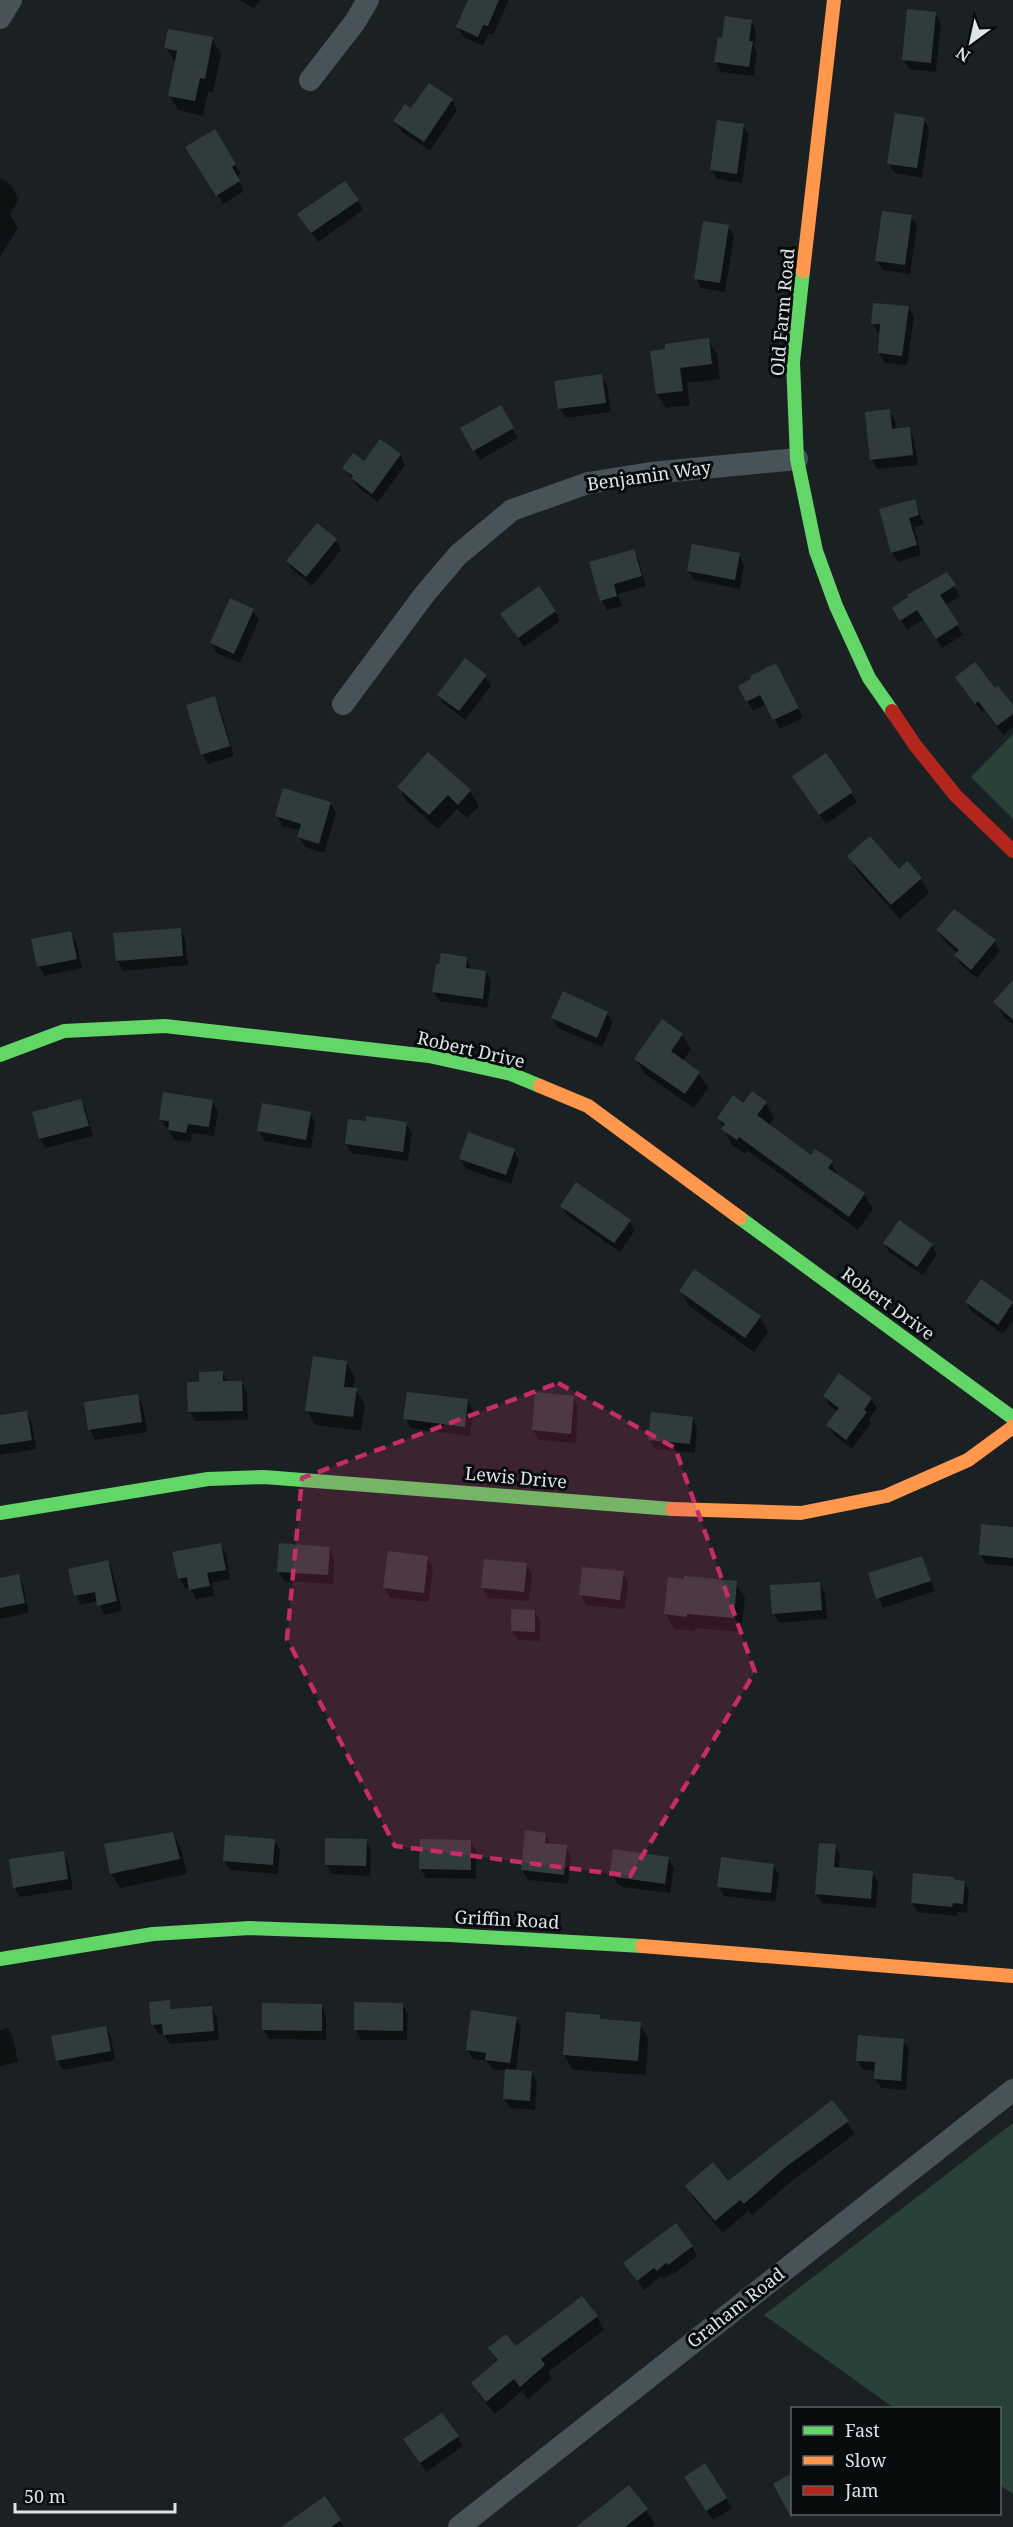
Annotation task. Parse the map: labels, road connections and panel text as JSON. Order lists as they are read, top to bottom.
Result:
{
  "streets": {
    "street": [
      "Old Farm Road",
      "Benjamin Way",
      "Robert Drive",
      "Lewis Drive",
      "Griffin Road",
      "Graham Road"
    ]
  },
  "crossings": [
    ["Old Farm Road", "Benjamin Way"]
  ],
  "legend": ["Fast", "Slow", "Jam"],
  "scale_bar": "50 m",
  "north": "bottom left"
}
